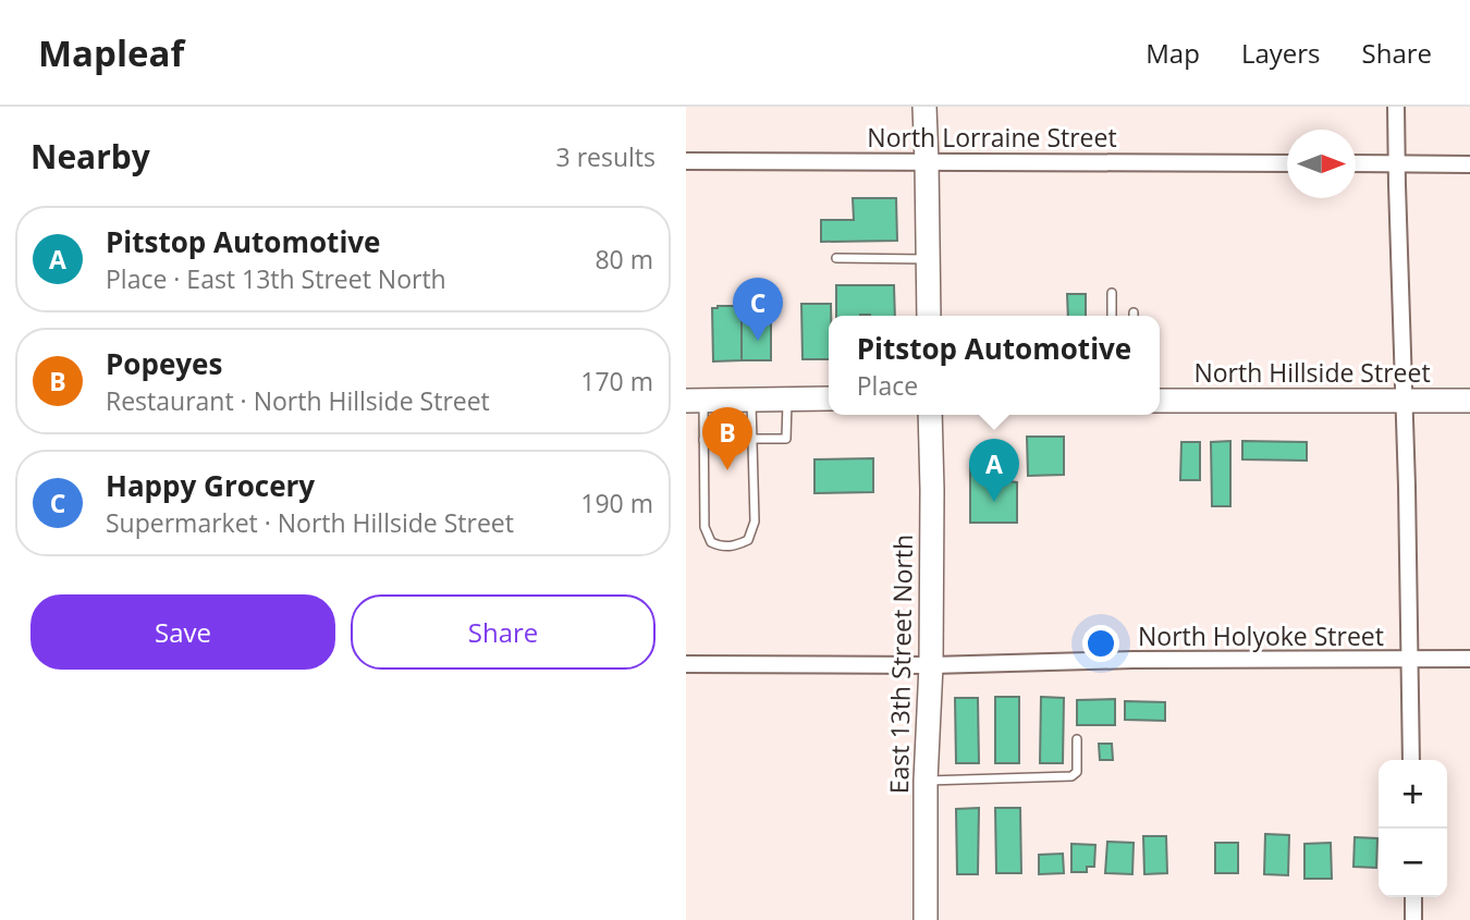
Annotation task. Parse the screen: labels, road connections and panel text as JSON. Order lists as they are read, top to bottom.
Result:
{
  "streets": {
    "main road": ["North Hillside Street", "East 13th Street North"],
    "street": ["North Lorraine Street", "North Holyoke Street"]
  },
  "crossings": [
    ["North Holyoke Street", "East 13th Street North"]
  ],
  "north": "right",
  "page": {
    "header": "Mapleaf",
    "nav": ["Map", "Layers", "Share"],
    "heading": ["Nearby", "3 results"],
    "list": [
      {
        "mark": "A",
        "name": "Pitstop Automotive",
        "note": "Place · East 13th Street North",
        "value": "80 m"
      },
      {
        "mark": "B",
        "name": "Popeyes",
        "note": "Restaurant · North Hillside Street",
        "value": "170 m"
      },
      {
        "mark": "C",
        "name": "Happy Grocery",
        "note": "Supermarket · North Hillside Street",
        "value": "190 m"
      }
    ],
    "pins": ["C", "B", "A"],
    "popup": ["Pitstop Automotive", "Place"],
    "buttons": ["Save", "Share"],
    "map_buttons": ["+", "−"]
  }
}
